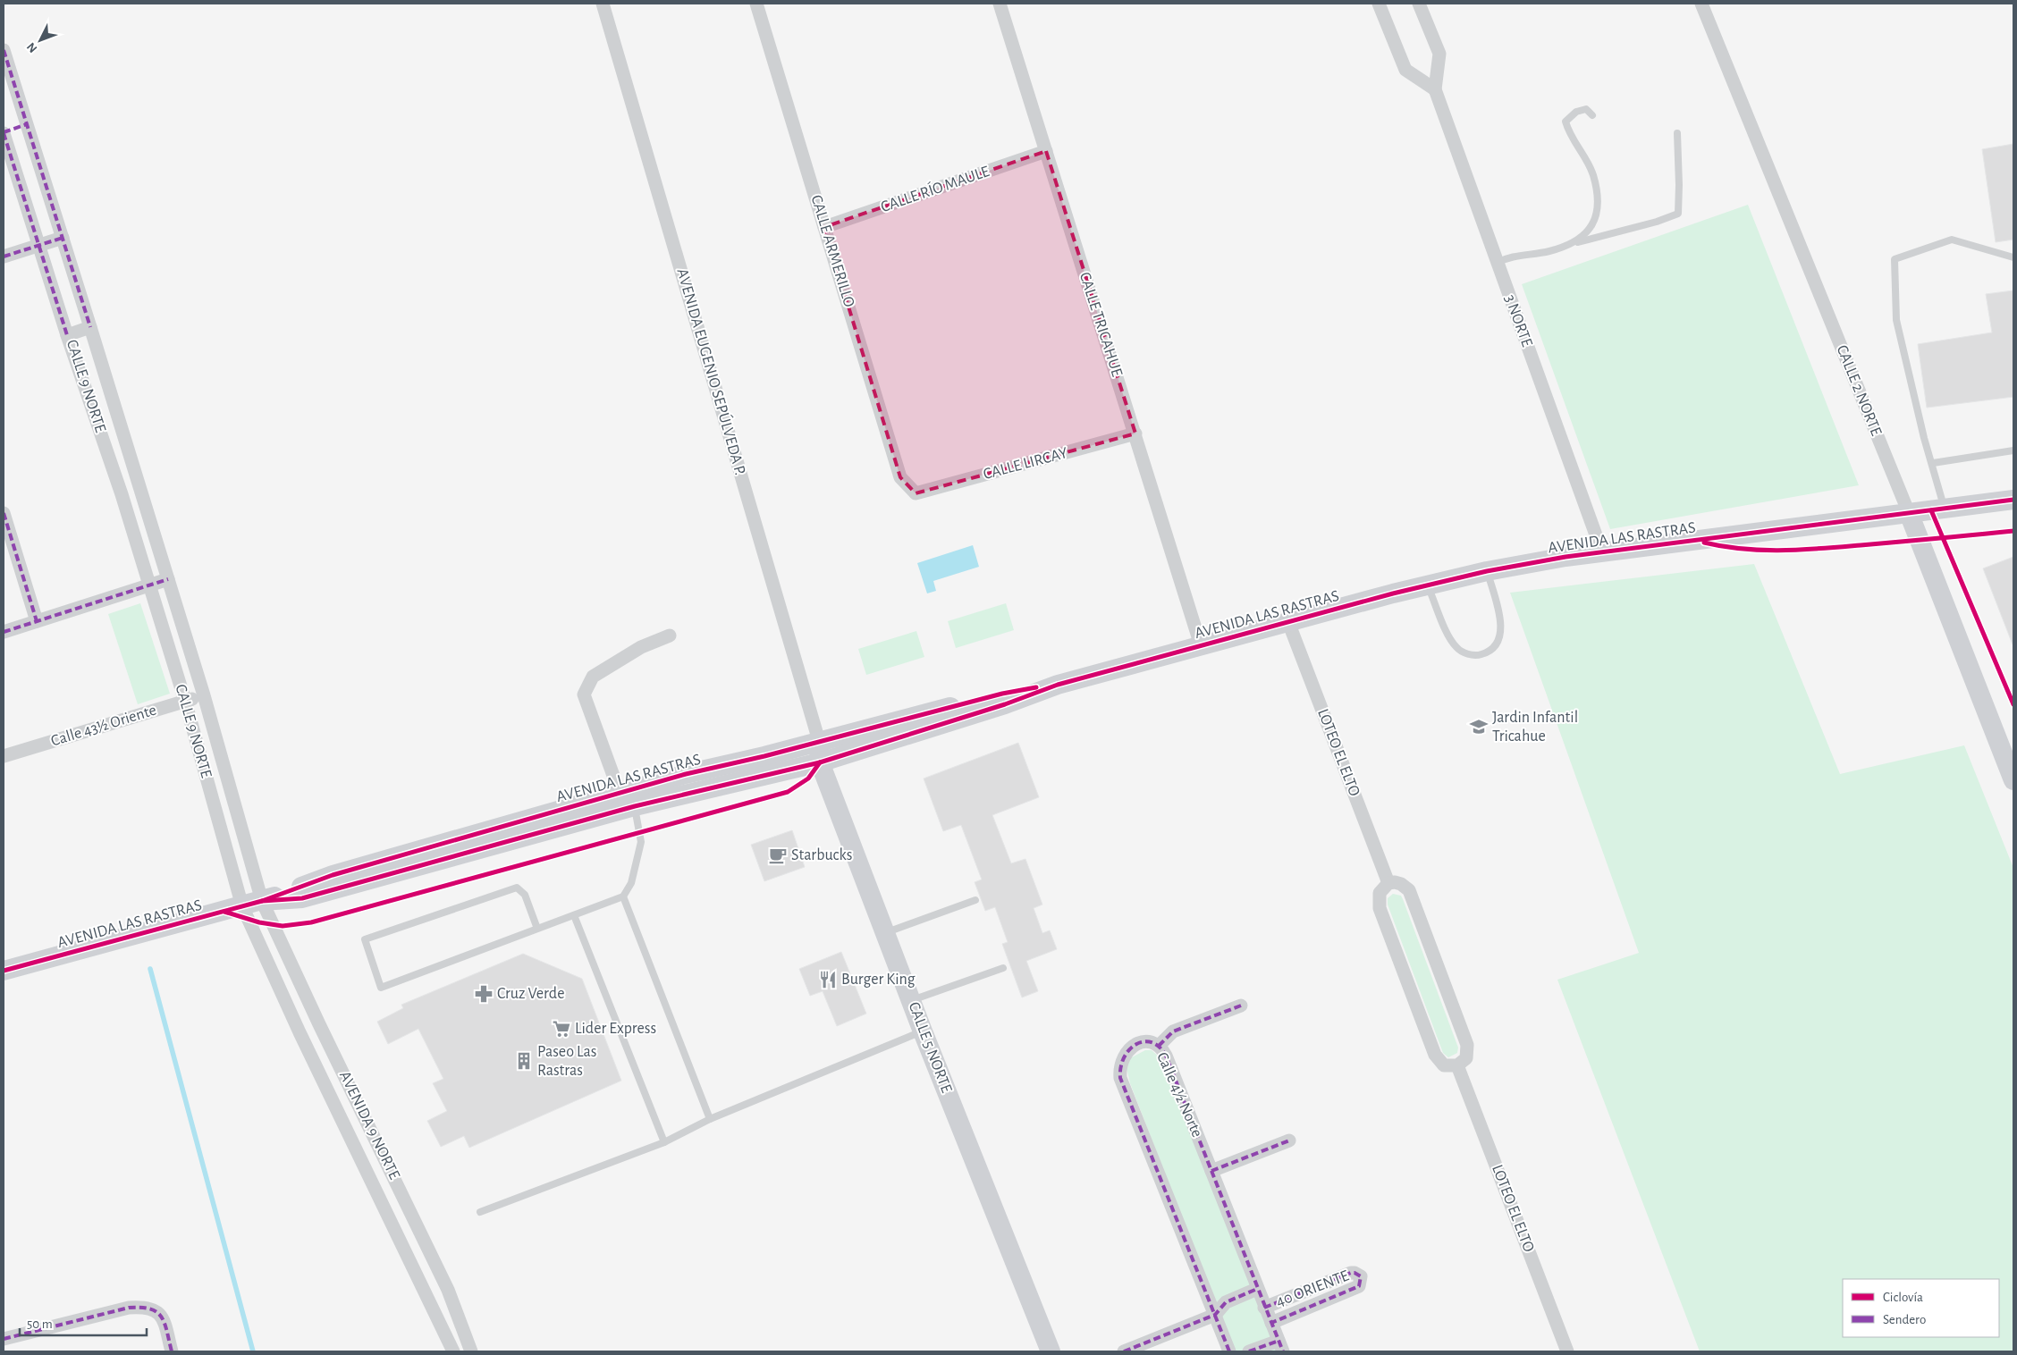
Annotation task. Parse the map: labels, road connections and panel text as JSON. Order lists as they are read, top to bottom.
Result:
{
  "streets": {
    "street": [
      "CALLE RÍO MAULE",
      "CALLE ARMERILLO",
      "3 NORTE",
      "CALLE TRICAHUE",
      "AVENIDA EUGENIO SEPÚLVEDA P.",
      "CALLE 9 NORTE",
      "CALLE 2 NORTE",
      "CALLE LIRCAY",
      "AVENIDA LAS RASTRAS",
      "Calle 43½ Oriente",
      "LOTEO EL ELTO",
      "CALLE 5 NORTE",
      "Calle 4½ Norte",
      "AVENIDA 9 NORTE",
      "40 ORIENTE"
    ]
  },
  "crossings": [
    ["CALLE RÍO MAULE", "CALLE ARMERILLO"],
    ["CALLE RÍO MAULE", "CALLE TRICAHUE"],
    ["CALLE ARMERILLO", "CALLE LIRCAY"],
    ["3 NORTE", "AVENIDA LAS RASTRAS"],
    ["CALLE TRICAHUE", "CALLE LIRCAY"],
    ["CALLE TRICAHUE", "AVENIDA LAS RASTRAS"],
    ["AVENIDA EUGENIO SEPÚLVEDA P.", "AVENIDA LAS RASTRAS"],
    ["AVENIDA EUGENIO SEPÚLVEDA P.", "CALLE 5 NORTE"],
    ["CALLE 9 NORTE", "AVENIDA LAS RASTRAS"],
    ["CALLE 9 NORTE", "Calle 43½ Oriente"],
    ["CALLE 9 NORTE", "AVENIDA 9 NORTE"],
    ["CALLE 2 NORTE", "AVENIDA LAS RASTRAS"],
    ["AVENIDA LAS RASTRAS", "LOTEO EL ELTO"],
    ["AVENIDA LAS RASTRAS", "CALLE 5 NORTE"],
    ["AVENIDA LAS RASTRAS", "AVENIDA 9 NORTE"],
    ["Calle 4½ Norte", "40 ORIENTE"]
  ],
  "places": {
    "school or university": ["Jardin Infantil Tricahue"],
    "cafe": ["Starbucks"],
    "restaurant": ["Burger King"],
    "pharmacy": ["Cruz Verde"],
    "supermarket": ["Lider Express"],
    "building": ["Paseo Las Rastras"]
  },
  "legend": ["Ciclovía", "Sendero"],
  "scale_bar": "50 m",
  "north": "bottom left"
}
